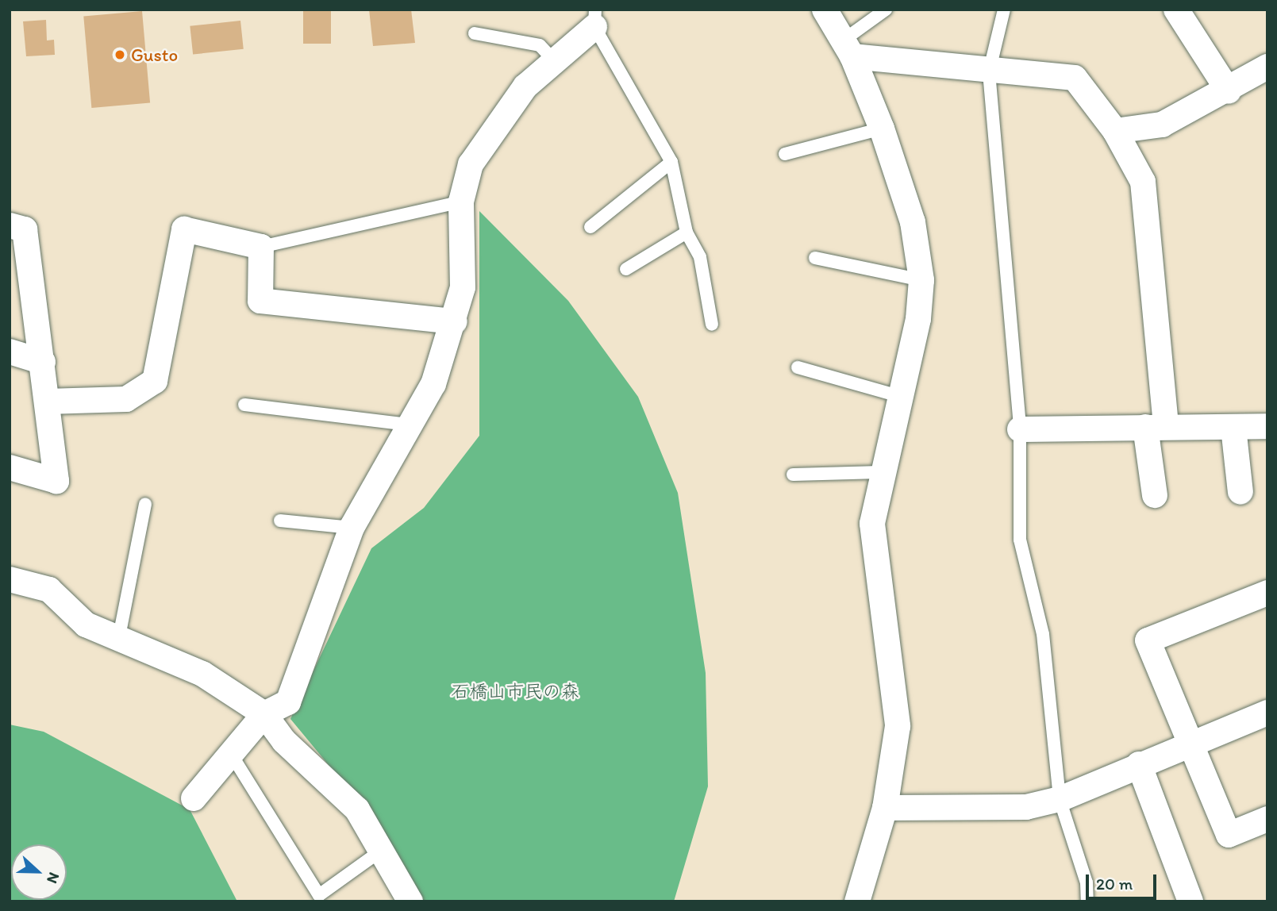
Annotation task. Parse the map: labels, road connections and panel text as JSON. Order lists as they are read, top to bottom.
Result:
{
  "parks": ["石橋山市民の森"],
  "places": ["Gusto"],
  "scale_bar": "20 m",
  "north": "right"
}
